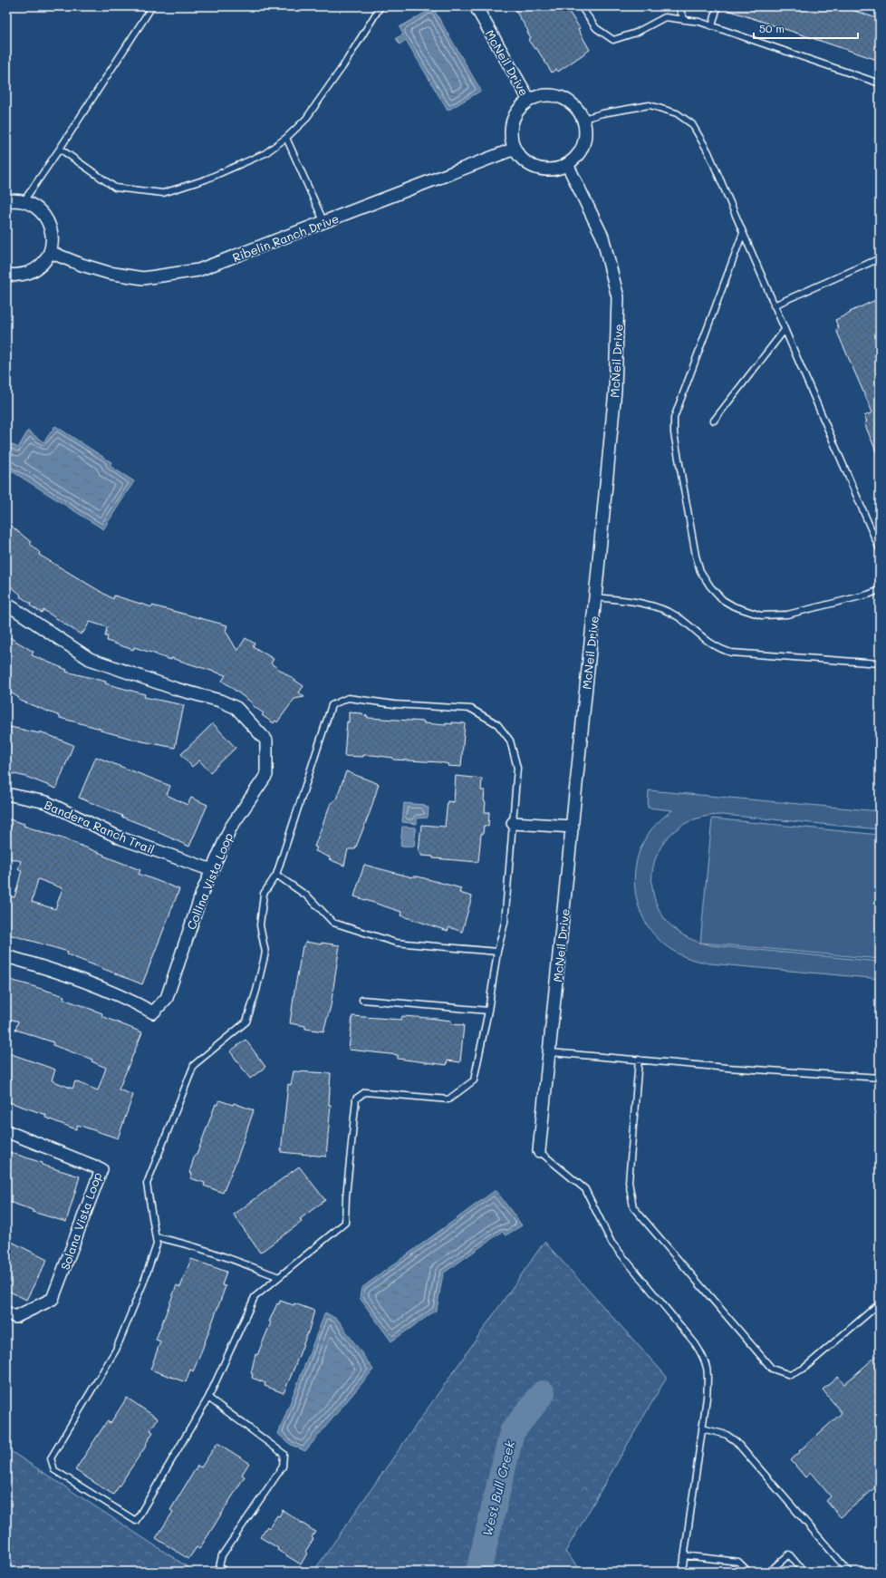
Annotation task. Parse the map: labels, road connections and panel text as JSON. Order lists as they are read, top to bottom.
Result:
{
  "streets": {
    "street": [
      "McNeil Drive",
      "Ribelin Ranch Drive",
      "Bandera Ranch Trail",
      "Collina Vista Loop",
      "Solana Vista Loop"
    ]
  },
  "crossings": [
    ["McNeil Drive", "Ribelin Ranch Drive"],
    ["Bandera Ranch Trail", "Collina Vista Loop"]
  ],
  "water": ["West Bull Creek"],
  "scale_bar": "50 m"
}
